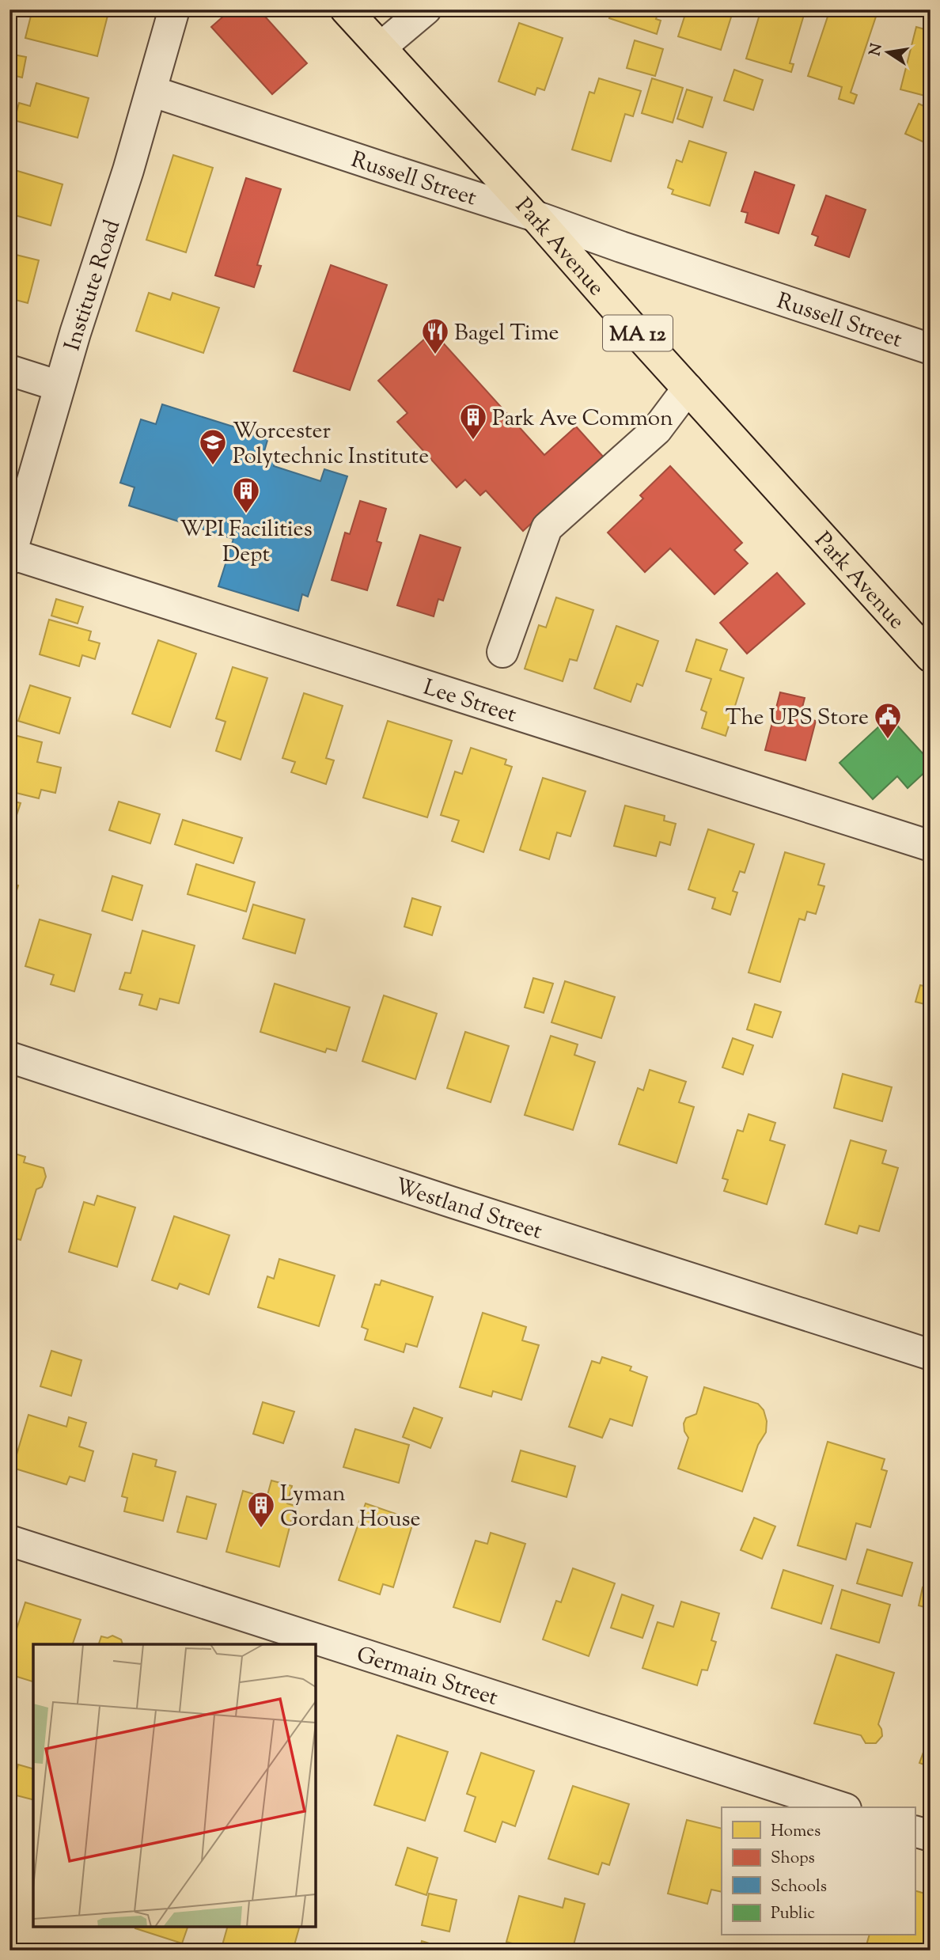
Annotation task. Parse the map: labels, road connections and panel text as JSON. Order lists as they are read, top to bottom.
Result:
{
  "streets": {
    "main road": ["Park Avenue", "MA 12"],
    "street": [
      "Russell Street",
      "Institute Road",
      "Lee Street",
      "Westland Street",
      "Germain Street"
    ]
  },
  "crossings": [
    ["Russell Street", "Park Avenue"],
    ["Russell Street", "Institute Road"],
    ["Institute Road", "Lee Street"]
  ],
  "places": {
    "restaurant": ["Bagel Time"],
    "building": ["Park Ave Common", "WPI Facilities Dept", "Lyman Gordan House"],
    "school or university": ["Worcester Polytechnic Institute"],
    "public building": ["The UPS Store"]
  },
  "legend": [
    "Homes",
    "Shops",
    "Schools",
    "Public"
  ],
  "north": "left"
}
